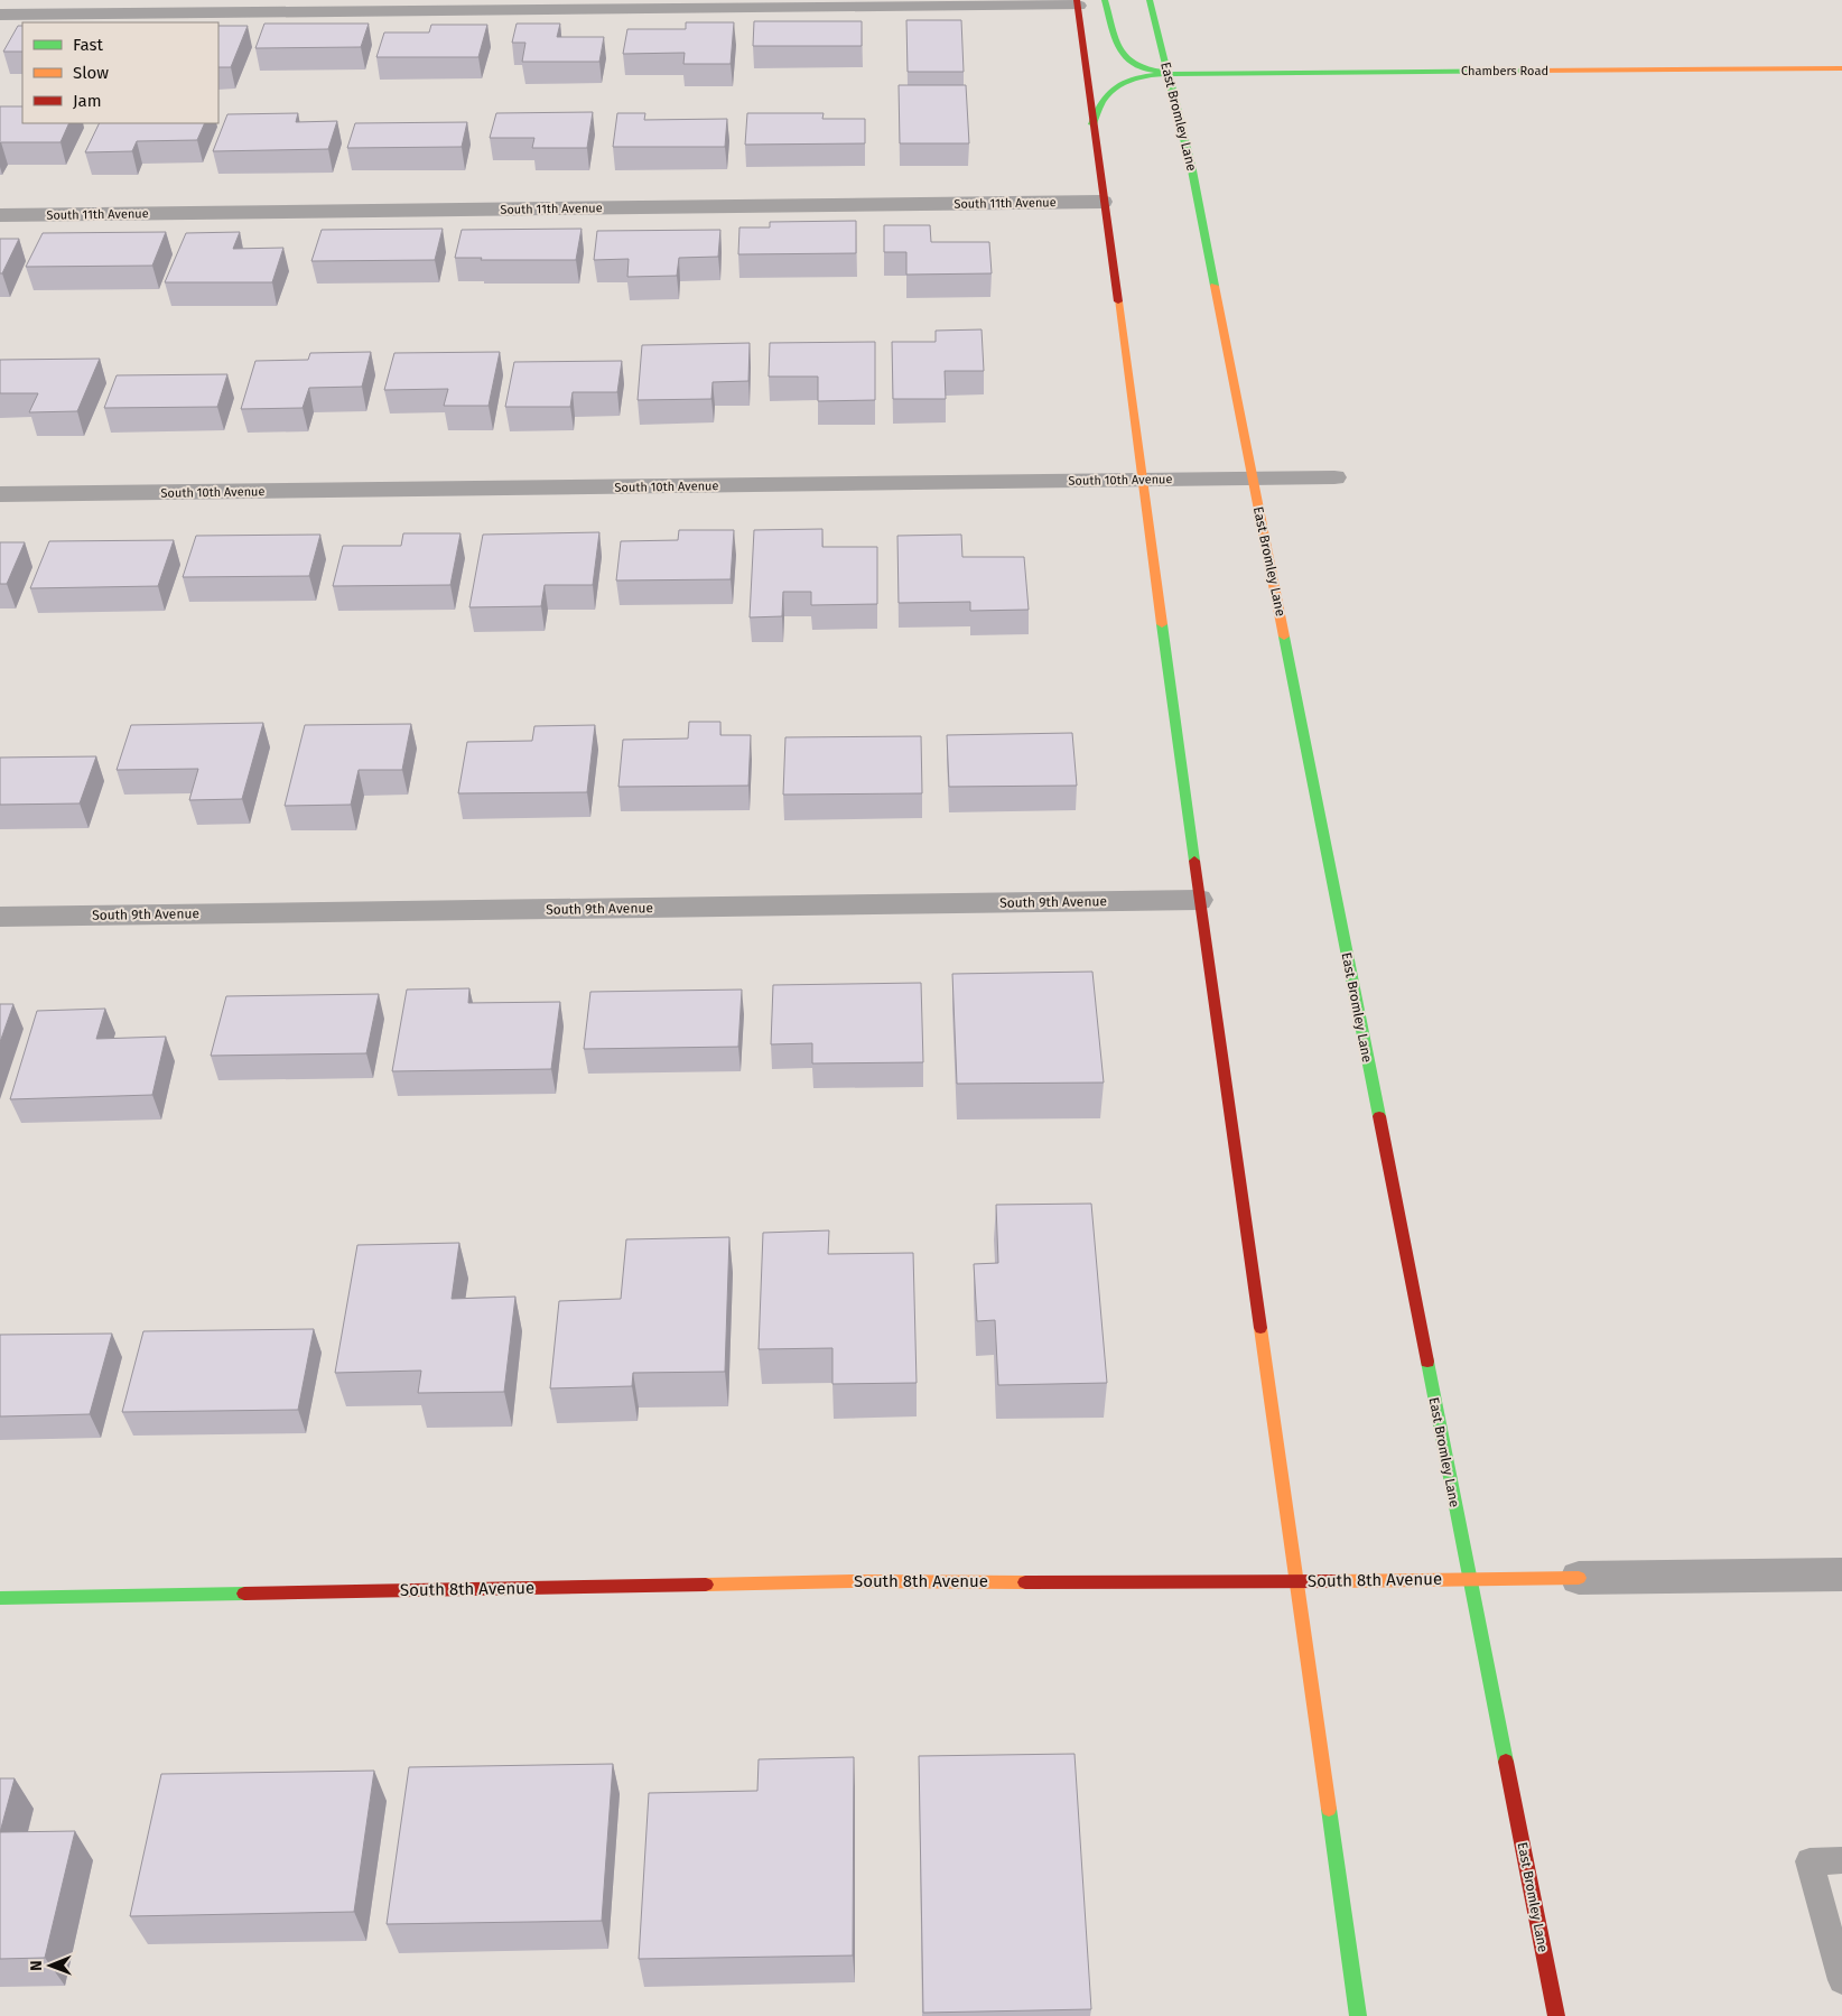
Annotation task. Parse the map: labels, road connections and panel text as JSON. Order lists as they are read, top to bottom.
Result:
{
  "streets": {
    "main road": ["Chambers Road", "East Bromley Lane", "South 8th Avenue"],
    "street": ["South 11th Avenue", "South 10th Avenue", "South 9th Avenue"]
  },
  "crossings": [
    ["Chambers Road", "East Bromley Lane"],
    ["East Bromley Lane", "South 10th Avenue"],
    ["East Bromley Lane", "South 8th Avenue"]
  ],
  "legend": ["Fast", "Slow", "Jam"],
  "north": "left"
}
